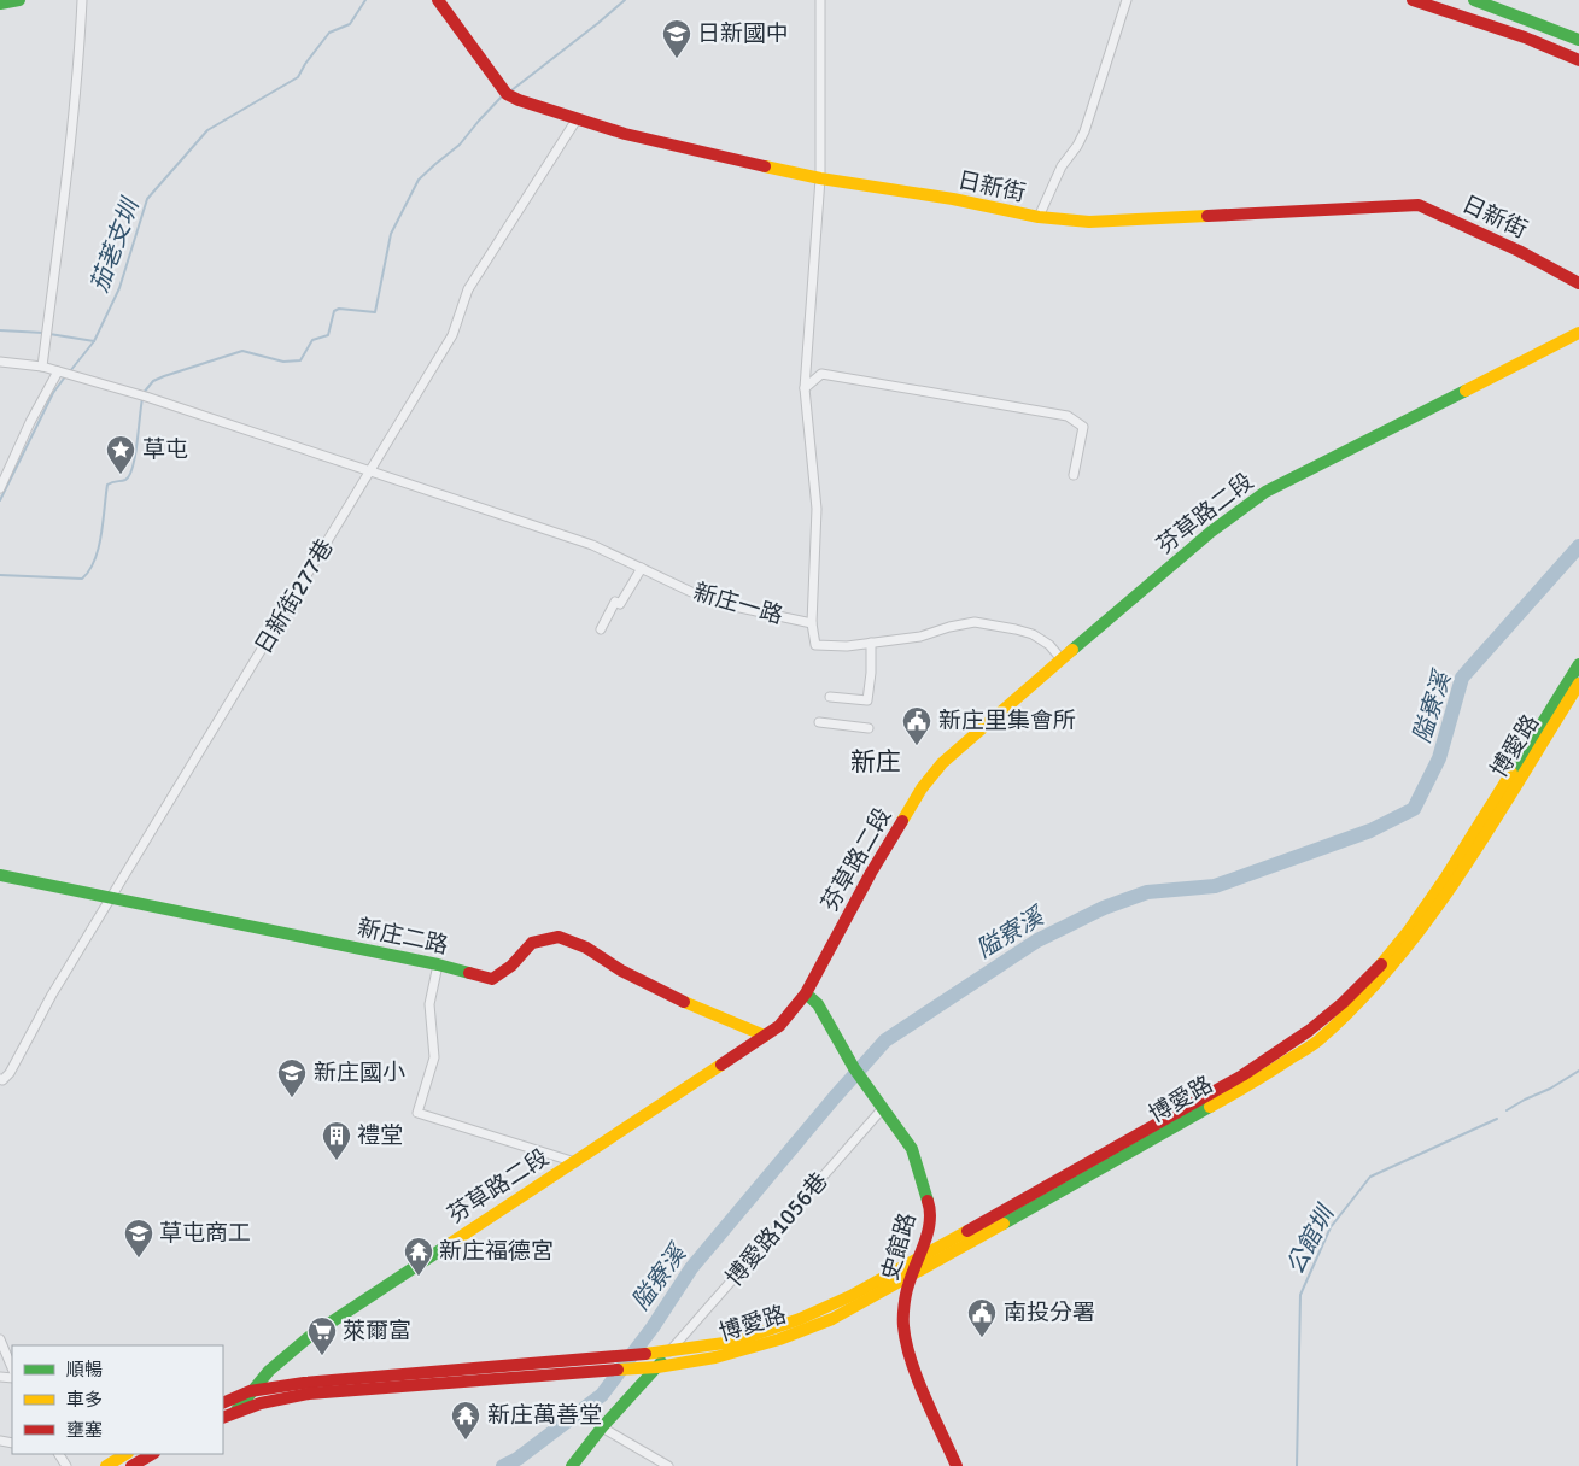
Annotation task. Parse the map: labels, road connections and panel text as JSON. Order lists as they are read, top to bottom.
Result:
{
  "streets": {
    "street": [
      "日新街",
      "芬草路二段",
      "日新街277巷",
      "新庄一路",
      "博愛路",
      "新庄二路",
      "博愛路1056巷",
      "史館路"
    ]
  },
  "crossings": [
    ["日新街", "日新街277巷"],
    ["芬草路二段", "新庄一路"],
    ["芬草路二段", "新庄二路"],
    ["芬草路二段", "史館路"],
    ["日新街277巷", "新庄一路"],
    ["日新街277巷", "新庄二路"],
    ["博愛路", "博愛路1056巷"],
    ["博愛路", "史館路"],
    ["博愛路1056巷", "史館路"]
  ],
  "districts": ["新庄"],
  "water": ["茄荖支圳", "隘寮溪", "公館圳"],
  "places": {
    "school or university": ["日新國中", "新庄國小", "草屯商工"],
    "place": ["草屯"],
    "public building": ["新庄里集會所", "南投分署"],
    "building": ["禮堂"],
    "temple": ["新庄福德宮", "新庄萬善堂"],
    "supermarket": ["萊爾富"]
  },
  "legend": ["順暢", "車多", "壅塞"]
}
